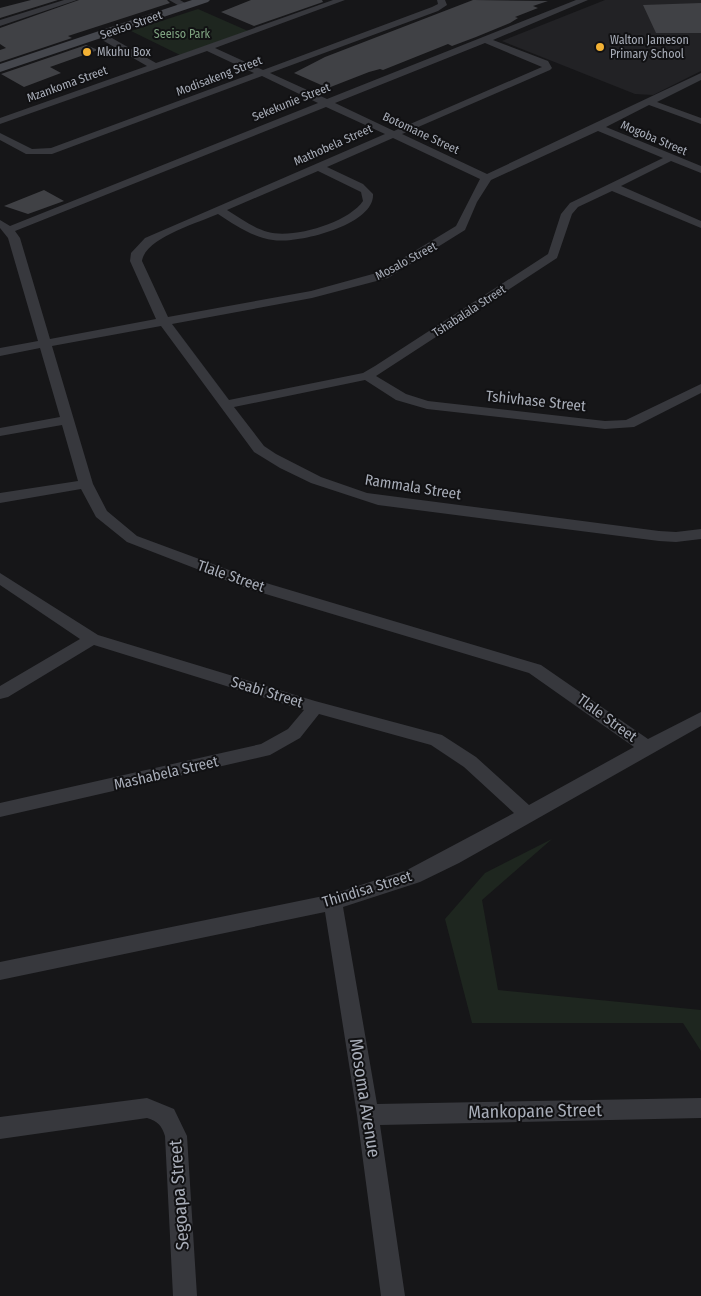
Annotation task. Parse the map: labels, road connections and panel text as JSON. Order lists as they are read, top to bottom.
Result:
{
  "streets": {
    "street": [
      "Seeiso Street",
      "Modisakeng Street",
      "Mzankoma Street",
      "Sekekunie Street",
      "Botomane Street",
      "Mogoba Street",
      "Mathobela Street",
      "Mosalo Street",
      "Tshabalala Street",
      "Tshivhase Street",
      "Rammala Street",
      "Tlale Street",
      "Seabi Street",
      "Mashabela Street",
      "Thindisa Street",
      "Mosoma Avenue",
      "Mankopane Street",
      "Segoapa Street"
    ]
  },
  "crossings": [
    ["Modisakeng Street", "Botomane Street"],
    ["Mzankoma Street", "Botomane Street"],
    ["Sekekunie Street", "Botomane Street"],
    ["Sekekunie Street", "Mathobela Street"],
    ["Sekekunie Street", "Tlale Street"],
    ["Botomane Street", "Mathobela Street"],
    ["Botomane Street", "Mosalo Street"],
    ["Mogoba Street", "Tshabalala Street"],
    ["Mathobela Street", "Mosalo Street"],
    ["Mathobela Street", "Rammala Street"],
    ["Mosalo Street", "Rammala Street"],
    ["Mosalo Street", "Tlale Street"],
    ["Tshabalala Street", "Tshivhase Street"],
    ["Tshabalala Street", "Rammala Street"],
    ["Tlale Street", "Thindisa Street"],
    ["Seabi Street", "Mashabela Street"],
    ["Seabi Street", "Thindisa Street"],
    ["Thindisa Street", "Mosoma Avenue"],
    ["Mosoma Avenue", "Mankopane Street"]
  ],
  "parks": ["Seeiso Park"],
  "places": ["Walton Jameson Primary School", "Mkuhu Box"]
}
